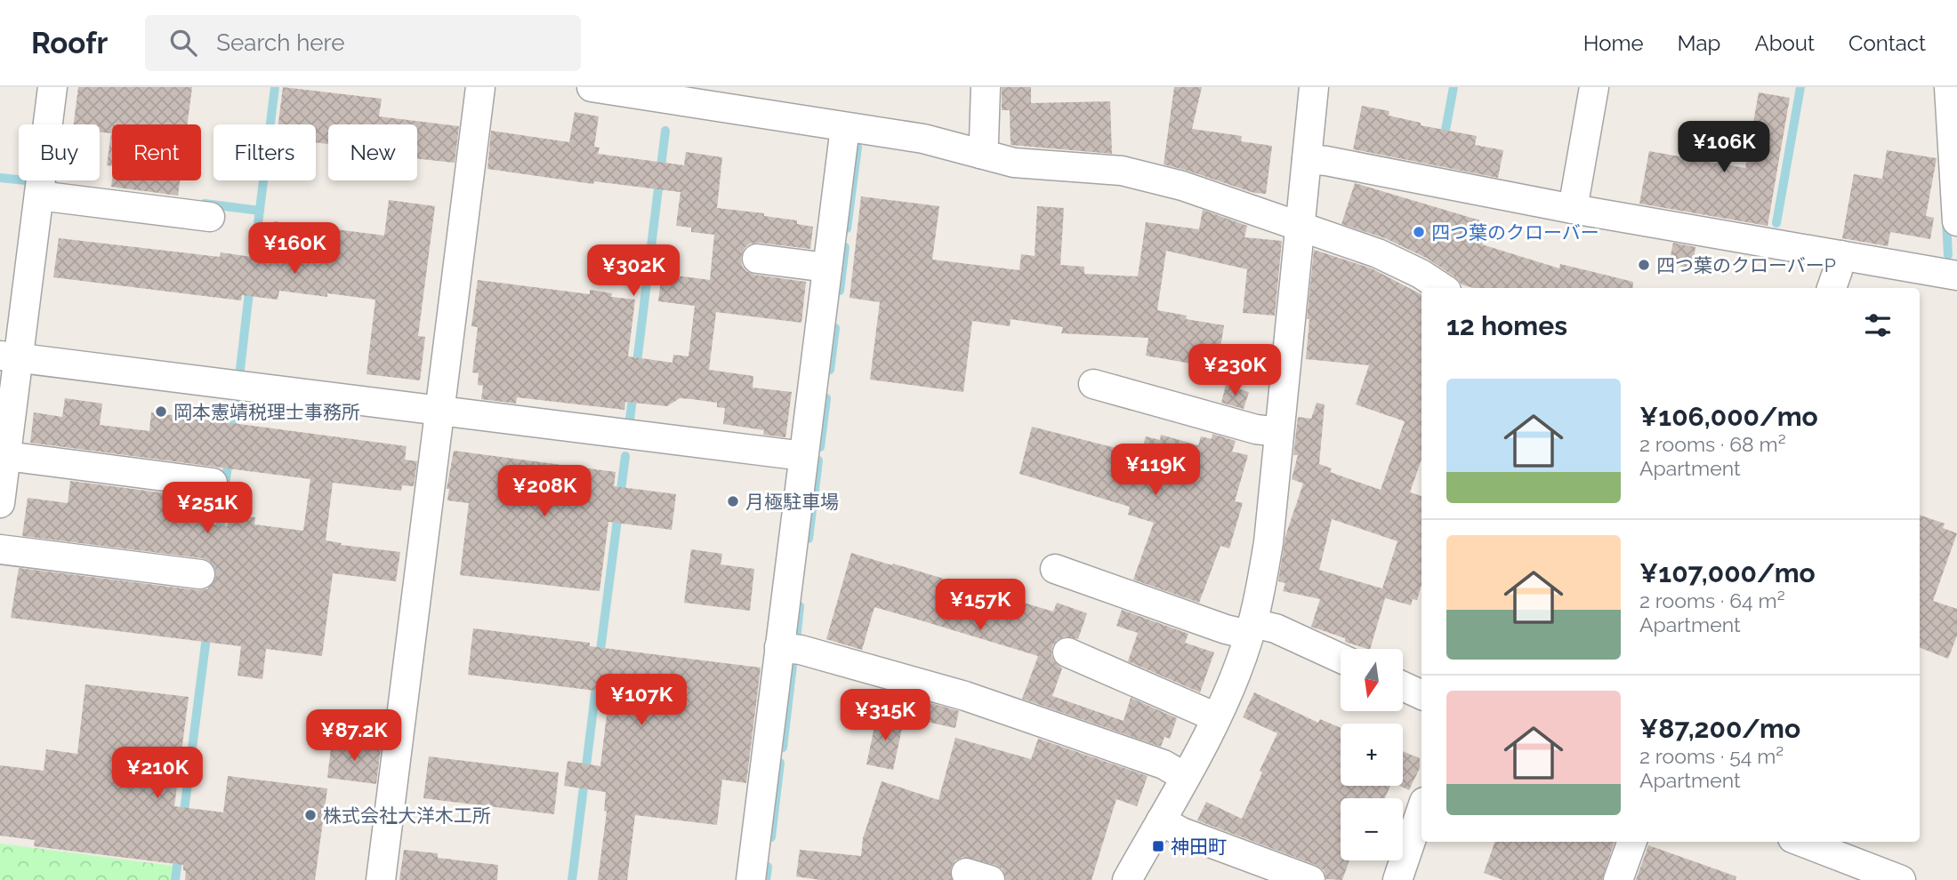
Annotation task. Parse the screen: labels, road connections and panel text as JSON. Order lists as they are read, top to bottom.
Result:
{
  "places": {
    "other": [
      "四つ葉のクローバー",
      "四つ葉のクローバーP",
      "岡本憲靖税理士事務所",
      "月極駐車場",
      "株式会社大洋木工所"
    ],
    "transit": ["神田町"]
  },
  "north": "bottom",
  "page": {
    "header": "Roofr",
    "search": "Search here",
    "nav": [
      "Home",
      "Map",
      "About",
      "Contact"
    ],
    "price": [
      "¥106K",
      "¥160K",
      "¥302K",
      "¥230K",
      "¥119K",
      "¥208K",
      "¥251K",
      "¥157K",
      "¥107K",
      "¥315K",
      "¥87.2K",
      "¥210K"
    ],
    "chip": [
      "Buy",
      "Rent",
      "Filters",
      "New"
    ],
    "heading": "12 homes",
    "list": [
      {
        "name": "¥106,000/mo",
        "note": "2 rooms · 68 m² · Apartment"
      },
      {
        "name": "¥107,000/mo",
        "note": "2 rooms · 64 m² · Apartment"
      },
      {
        "name": "¥87,200/mo",
        "note": "2 rooms · 54 m² · Apartment"
      }
    ],
    "map_buttons": ["+", "−"]
  }
}
